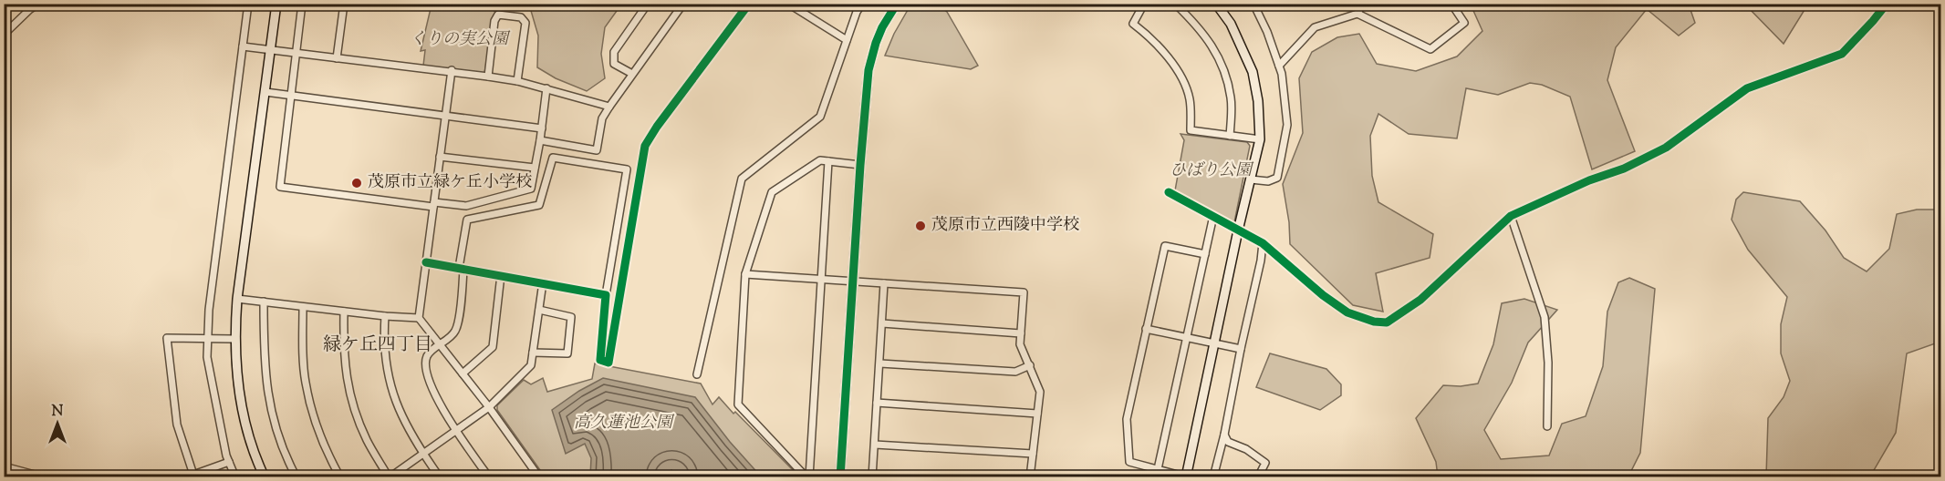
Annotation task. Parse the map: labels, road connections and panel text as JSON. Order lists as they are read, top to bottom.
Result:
{
  "districts": ["緑ケ丘四丁目"],
  "parks": ["くりの実公園", "ひばり公園", "高久蓮池公園"],
  "places": ["茂原市立緑ケ丘小学校", "茂原市立西陵中学校"],
  "north": "top"
}
